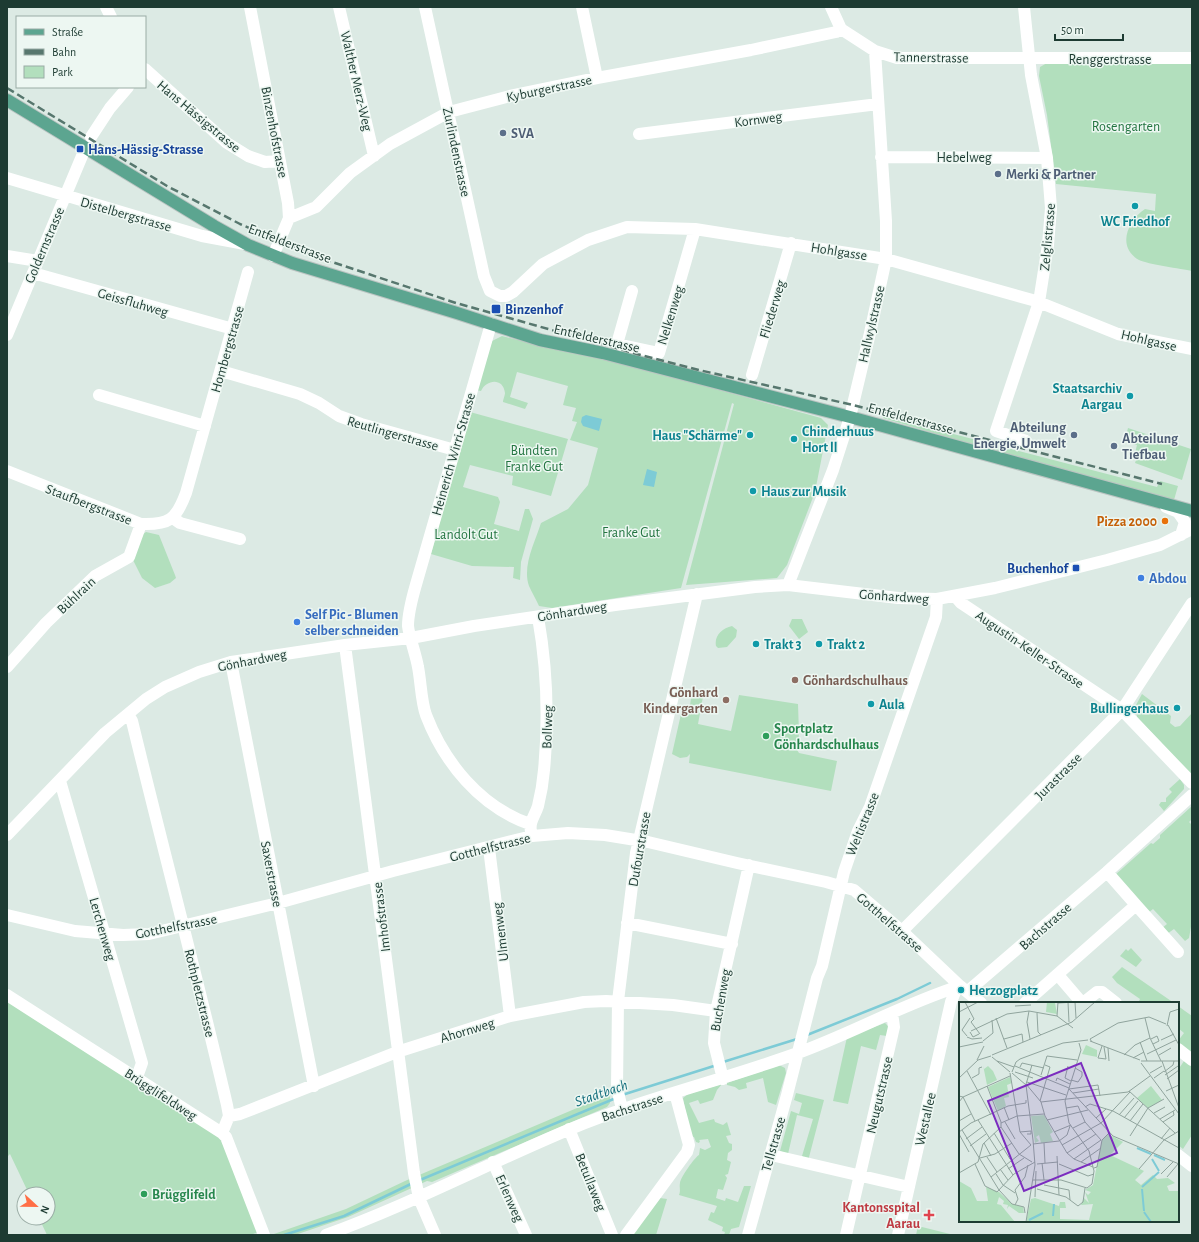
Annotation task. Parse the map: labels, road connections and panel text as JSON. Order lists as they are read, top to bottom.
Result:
{
  "streets": {
    "main road": ["Entfelderstrasse"],
    "street": [
      "Tannerstrasse",
      "Renggerstrasse",
      "Walther Merz-Weg",
      "Kyburgerstrasse",
      "Hans Hässigstrasse",
      "Kornweg",
      "Binzenhofstrasse",
      "Zurlindenstrasse",
      "Hebelweg",
      "Distelbergstrasse",
      "Zelglistrasse",
      "Goldernstrasse",
      "Hohlgasse",
      "Geissfluhweg",
      "Fliederweg",
      "Nelkenweg",
      "Hallwylstrasse",
      "Hombergstrasse",
      "Reutlingerstrasse",
      "Heinerich Wirri-Strasse",
      "Staufbergstrasse",
      "Bühlrain",
      "Gönhardweg",
      "Augustin-Keller-Strasse",
      "Bollweg",
      "Jurastrasse",
      "Weltistrasse",
      "Gotthelfstrasse",
      "Dufourstrasse",
      "Saxerstrasse",
      "Imhofstrasse",
      "Bachstrasse",
      "Lerchenweg",
      "Ulmenweg",
      "Rothpletzstrasse",
      "Buchenweg",
      "Ahornweg",
      "Brügglifeldweg",
      "Neugutstrasse",
      "Westallee",
      "Tellstrasse",
      "Betullaweg",
      "Erlenweg"
    ]
  },
  "crossings": [
    ["Tannerstrasse", "Renggerstrasse"],
    ["Tannerstrasse", "Kyburgerstrasse"],
    ["Tannerstrasse", "Zelglistrasse"],
    ["Tannerstrasse", "Hallwylstrasse"],
    ["Renggerstrasse", "Zelglistrasse"],
    ["Walther Merz-Weg", "Kyburgerstrasse"],
    ["Kyburgerstrasse", "Binzenhofstrasse"],
    ["Kyburgerstrasse", "Zurlindenstrasse"],
    ["Hans Hässigstrasse", "Binzenhofstrasse"],
    ["Kornweg", "Hallwylstrasse"],
    ["Binzenhofstrasse", "Entfelderstrasse"],
    ["Zurlindenstrasse", "Hohlgasse"],
    ["Hebelweg", "Zelglistrasse"],
    ["Hebelweg", "Hallwylstrasse"],
    ["Distelbergstrasse", "Entfelderstrasse"],
    ["Distelbergstrasse", "Goldernstrasse"],
    ["Zelglistrasse", "Hohlgasse"],
    ["Entfelderstrasse", "Hallwylstrasse"],
    ["Entfelderstrasse", "Heinerich Wirri-Strasse"],
    ["Goldernstrasse", "Geissfluhweg"],
    ["Hohlgasse", "Fliederweg"],
    ["Hohlgasse", "Nelkenweg"],
    ["Hohlgasse", "Hallwylstrasse"],
    ["Geissfluhweg", "Hombergstrasse"],
    ["Hallwylstrasse", "Gönhardweg"],
    ["Hombergstrasse", "Reutlingerstrasse"],
    ["Hombergstrasse", "Staufbergstrasse"],
    ["Reutlingerstrasse", "Heinerich Wirri-Strasse"],
    ["Heinerich Wirri-Strasse", "Gönhardweg"],
    ["Heinerich Wirri-Strasse", "Bollweg"],
    ["Staufbergstrasse", "Bühlrain"],
    ["Gönhardweg", "Augustin-Keller-Strasse"],
    ["Gönhardweg", "Bollweg"],
    ["Gönhardweg", "Weltistrasse"],
    ["Gönhardweg", "Dufourstrasse"],
    ["Gönhardweg", "Saxerstrasse"],
    ["Gönhardweg", "Imhofstrasse"],
    ["Gönhardweg", "Lerchenweg"],
    ["Gönhardweg", "Rothpletzstrasse"],
    ["Augustin-Keller-Strasse", "Jurastrasse"],
    ["Bollweg", "Gotthelfstrasse"],
    ["Jurastrasse", "Gotthelfstrasse"],
    ["Weltistrasse", "Gotthelfstrasse"],
    ["Weltistrasse", "Bachstrasse"],
    ["Weltistrasse", "Tellstrasse"],
    ["Gotthelfstrasse", "Dufourstrasse"],
    ["Gotthelfstrasse", "Saxerstrasse"],
    ["Gotthelfstrasse", "Imhofstrasse"],
    ["Gotthelfstrasse", "Bachstrasse"],
    ["Gotthelfstrasse", "Lerchenweg"],
    ["Gotthelfstrasse", "Ulmenweg"],
    ["Gotthelfstrasse", "Rothpletzstrasse"],
    ["Gotthelfstrasse", "Buchenweg"],
    ["Gotthelfstrasse", "Westallee"],
    ["Dufourstrasse", "Bachstrasse"],
    ["Dufourstrasse", "Ahornweg"],
    ["Saxerstrasse", "Ahornweg"],
    ["Imhofstrasse", "Bachstrasse"],
    ["Imhofstrasse", "Ahornweg"],
    ["Bachstrasse", "Buchenweg"],
    ["Bachstrasse", "Neugutstrasse"],
    ["Bachstrasse", "Westallee"],
    ["Bachstrasse", "Tellstrasse"],
    ["Bachstrasse", "Betullaweg"],
    ["Bachstrasse", "Erlenweg"],
    ["Lerchenweg", "Brügglifeldweg"],
    ["Ulmenweg", "Ahornweg"],
    ["Rothpletzstrasse", "Ahornweg"],
    ["Buchenweg", "Ahornweg"]
  ],
  "water": ["Stadtbach"],
  "parks": [
    "Rosengarten",
    "Bündten Franke Gut",
    "Franke Gut",
    "Landolt Gut"
  ],
  "places": {
    "other": [
      "SVA",
      "Merki & Partner",
      "WC Friedhof",
      "Staatsarchiv Aargau",
      "Haus \"Schärme\"",
      "Abteilung Energie, Umwelt",
      "Chinderhuus Hort ll",
      "Abteilung Tiefbau",
      "Haus zur Musik",
      "Pizza 2000",
      "Abdou",
      "Self Pic - Blumen selber schneiden",
      "Trakt 3",
      "Trakt 2",
      "Gönhardschulhaus",
      "Gönhard Kindergarten",
      "Aula",
      "Bullingerhaus",
      "Sportplatz Gönhardschulhaus",
      "Herzogplatz",
      "Brügglifeld"
    ],
    "transit": ["Hans-Hässig-Strasse", "Binzenhof", "Buchenhof"],
    "health": ["Kantonsspital Aarau"]
  },
  "legend": ["Straße", "Bahn", "Park"],
  "scale_bar": "50 m",
  "north": "right"
}
